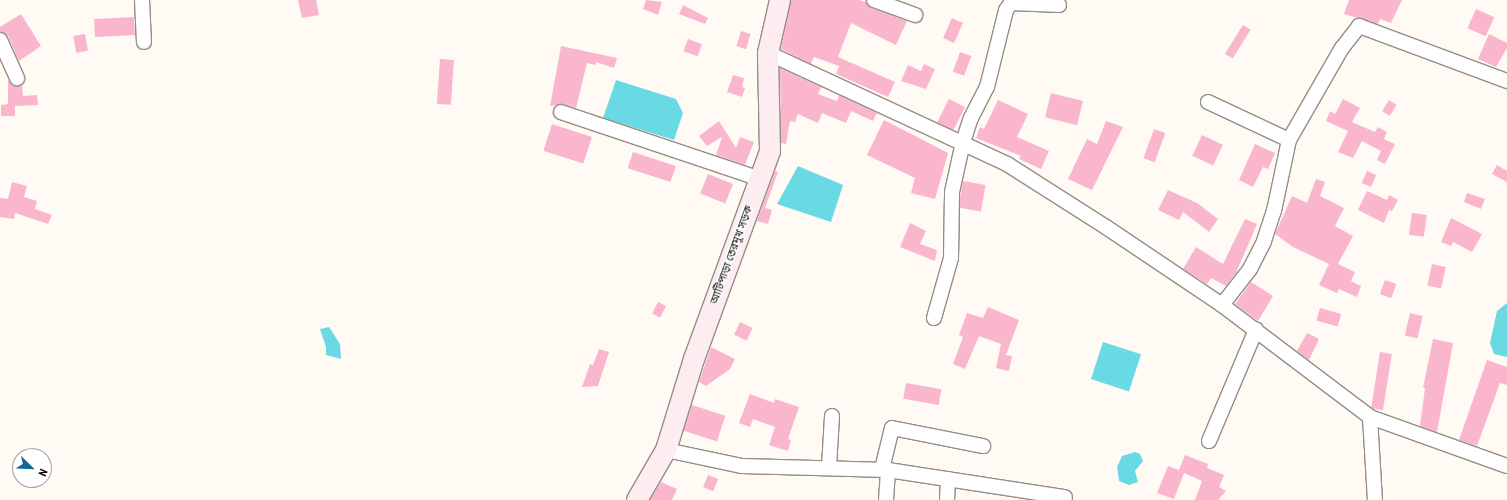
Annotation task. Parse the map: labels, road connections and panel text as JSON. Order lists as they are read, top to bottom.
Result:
{
  "streets": {
    "main road": ["আটিপাড়া তেরমুখ সড়ক"]
  },
  "north": "bottom right"
}
